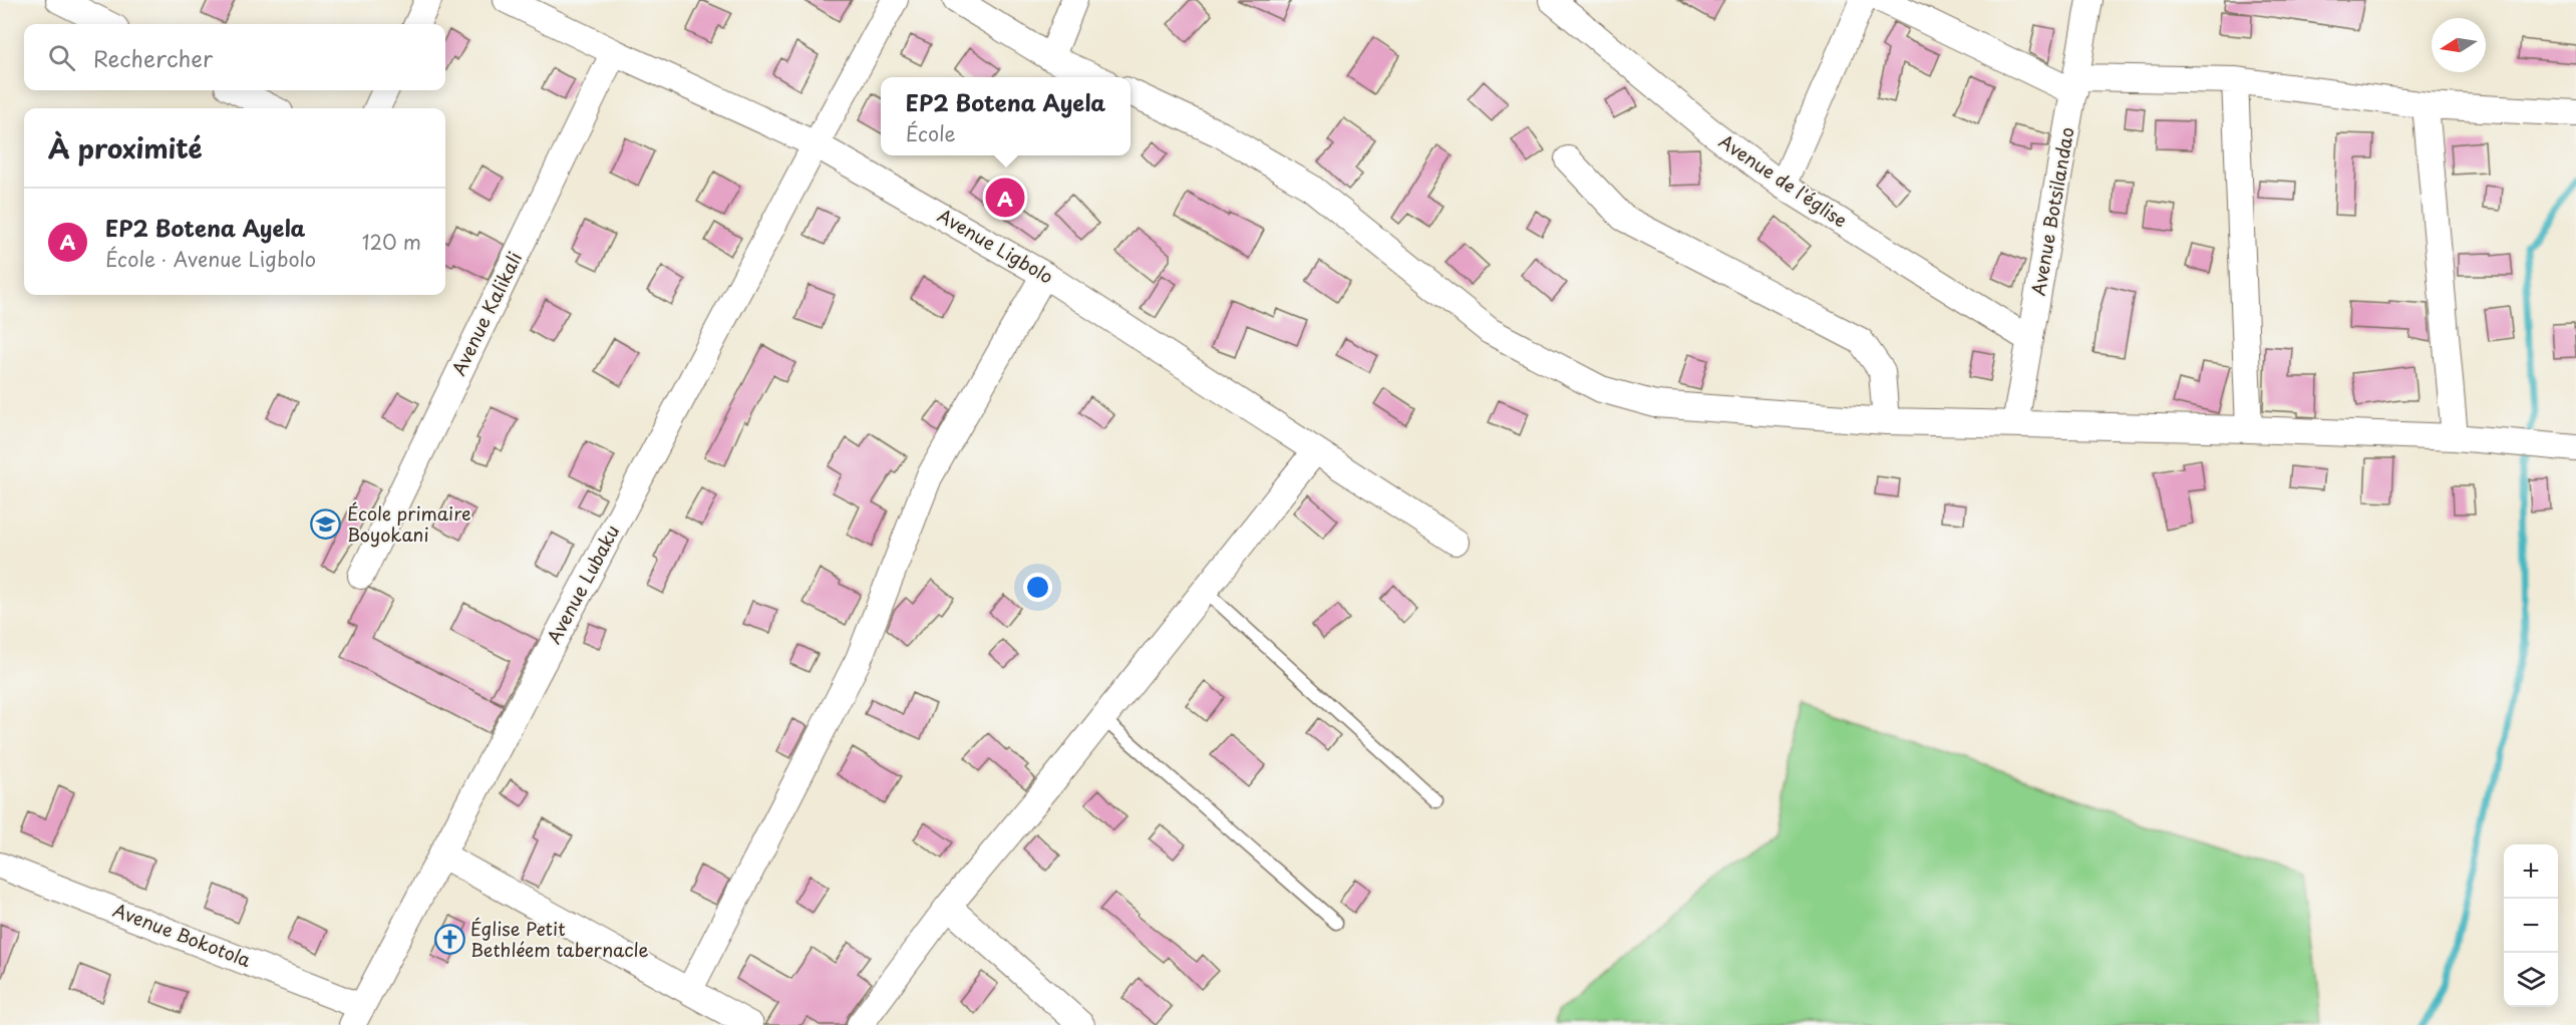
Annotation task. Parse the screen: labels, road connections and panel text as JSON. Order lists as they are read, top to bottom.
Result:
{
  "streets": {
    "street": [
      "Avenue de l'église",
      "Avenue Botsilandao",
      "Avenue Ligbolo",
      "Avenue Kalikali",
      "Avenue Lubaku",
      "Avenue Bokotola"
    ]
  },
  "crossings": [
    ["Avenue de l'église", "Avenue Botsilandao"],
    ["Avenue Ligbolo", "Avenue Kalikali"],
    ["Avenue Ligbolo", "Avenue Lubaku"],
    ["Avenue Lubaku", "Avenue Bokotola"]
  ],
  "places": {
    "school or university": ["École primaire Boyokani"],
    "church": ["Église Petit Bethléem tabernacle"]
  },
  "north": "left",
  "page": {
    "search": "Rechercher",
    "popup": ["EP2 Botena Ayela", "École"],
    "heading": "À proximité",
    "pins": "A",
    "list": [
      {
        "mark": "A",
        "name": "EP2 Botena Ayela",
        "note": "École · Avenue Ligbolo",
        "value": "120 m"
      }
    ],
    "map_buttons": ["+", "−"]
  }
}
